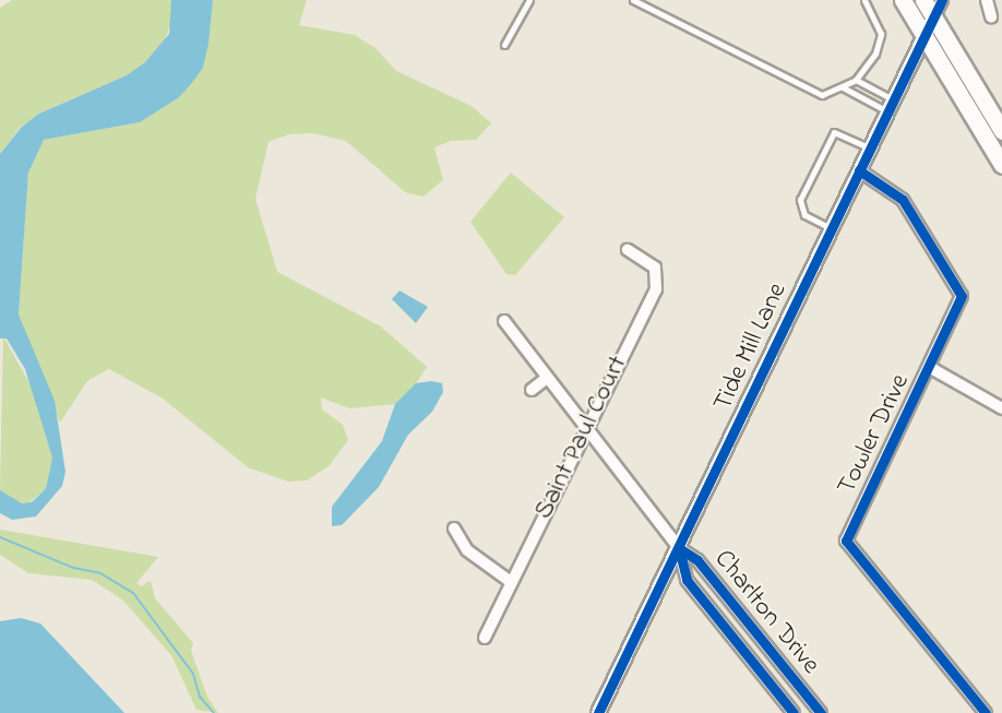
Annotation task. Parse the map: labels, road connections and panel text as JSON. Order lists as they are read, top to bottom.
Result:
{
  "streets": {
    "street": [
      "Tide Mill Lane",
      "Towler Drive",
      "Saint Paul Court",
      "Charlton Drive"
    ]
  },
  "crossings": [
    ["Tide Mill Lane", "Towler Drive"],
    ["Tide Mill Lane", "Charlton Drive"],
    ["Saint Paul Court", "Charlton Drive"]
  ]
}
